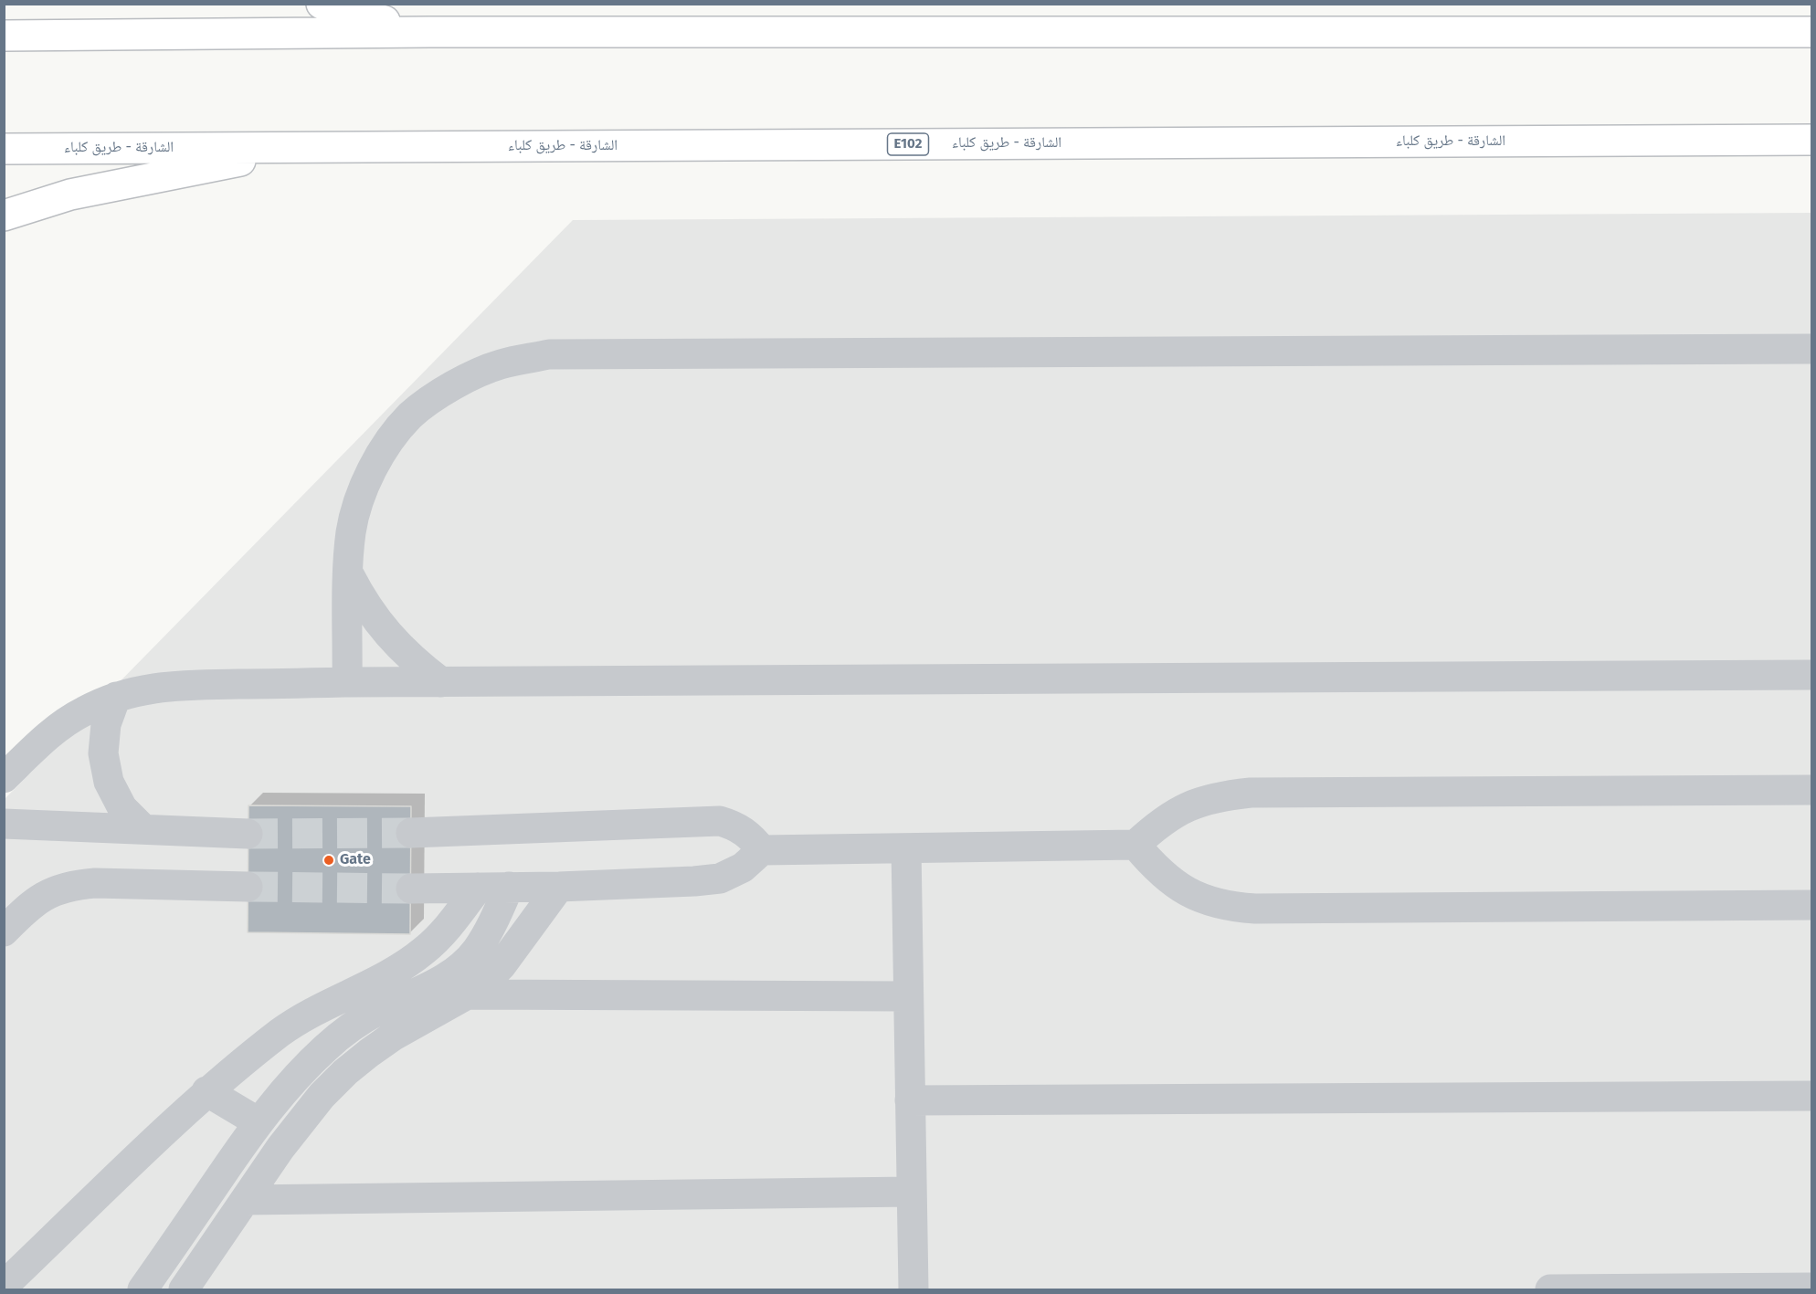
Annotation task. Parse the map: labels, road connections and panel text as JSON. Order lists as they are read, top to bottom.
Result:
{
  "streets": {
    "highway": ["الشارقة - طريق كلباء", "E102"]
  },
  "places": ["Gate"]
}
